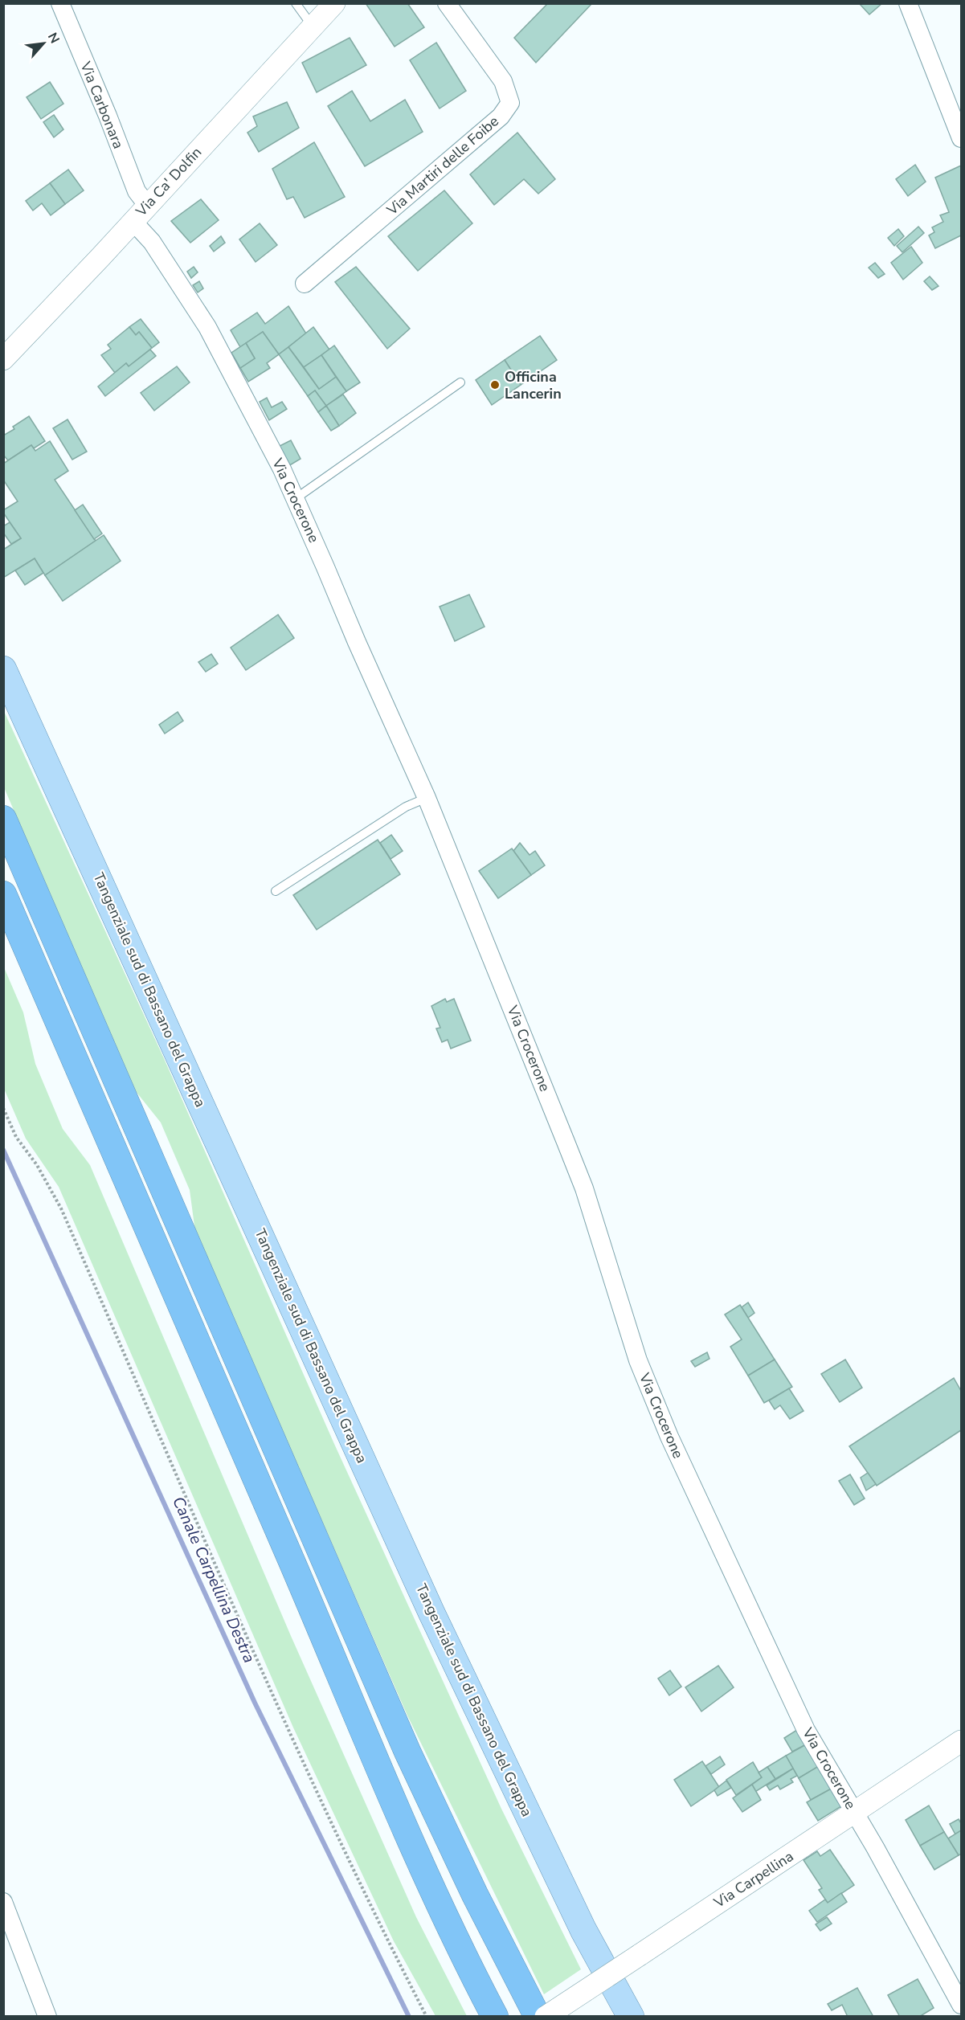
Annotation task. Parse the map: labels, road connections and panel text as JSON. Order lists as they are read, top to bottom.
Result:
{
  "streets": {
    "main road": ["Tangenziale sud di Bassano del Grappa"],
    "street": [
      "Via Carbonara",
      "Via Martiri delle Foibe",
      "Via Ca' Dolfin",
      "Via Crocerone",
      "Via Carpellina"
    ]
  },
  "crossings": [
    ["Via Carbonara", "Via Ca' Dolfin"],
    ["Via Carbonara", "Via Crocerone"],
    ["Via Ca' Dolfin", "Via Crocerone"],
    ["Via Crocerone", "Via Carpellina"]
  ],
  "water": ["Canale Carpellina Destra"],
  "places": ["Officina Lancerin"],
  "north": "top right"
}
